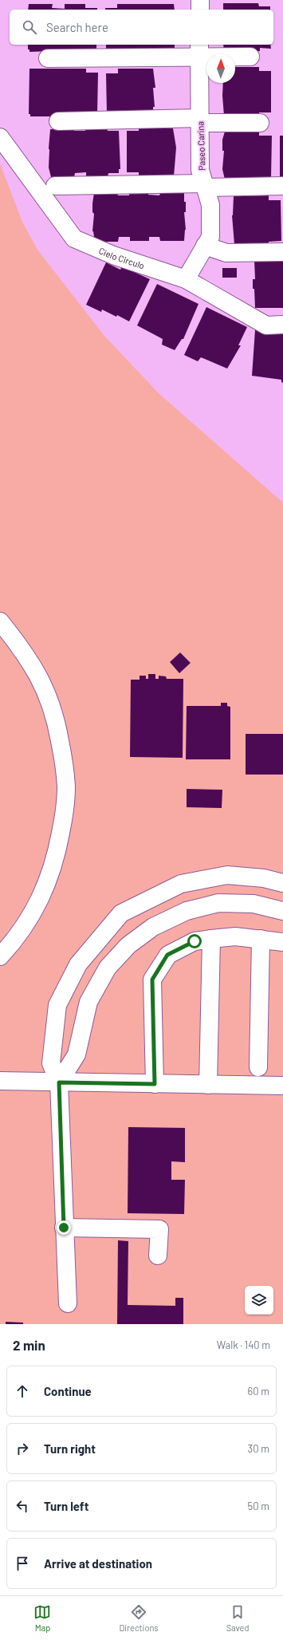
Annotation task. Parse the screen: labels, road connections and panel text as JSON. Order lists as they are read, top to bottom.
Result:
{
  "streets": {
    "street": ["Paseo Carina", "Cielo Circulo"]
  },
  "crossings": [
    ["Paseo Carina", "Cielo Circulo"]
  ],
  "north": "top",
  "page": {
    "search": "Search here",
    "heading": ["2 min", "Walk · 140 m"],
    "list": [
      ["Continue", "60 m"],
      ["Turn right", "30 m"],
      ["Turn left", "50 m"],
      "Arrive at destination"
    ],
    "nav": ["Map", "Directions", "Saved"]
  }
}
